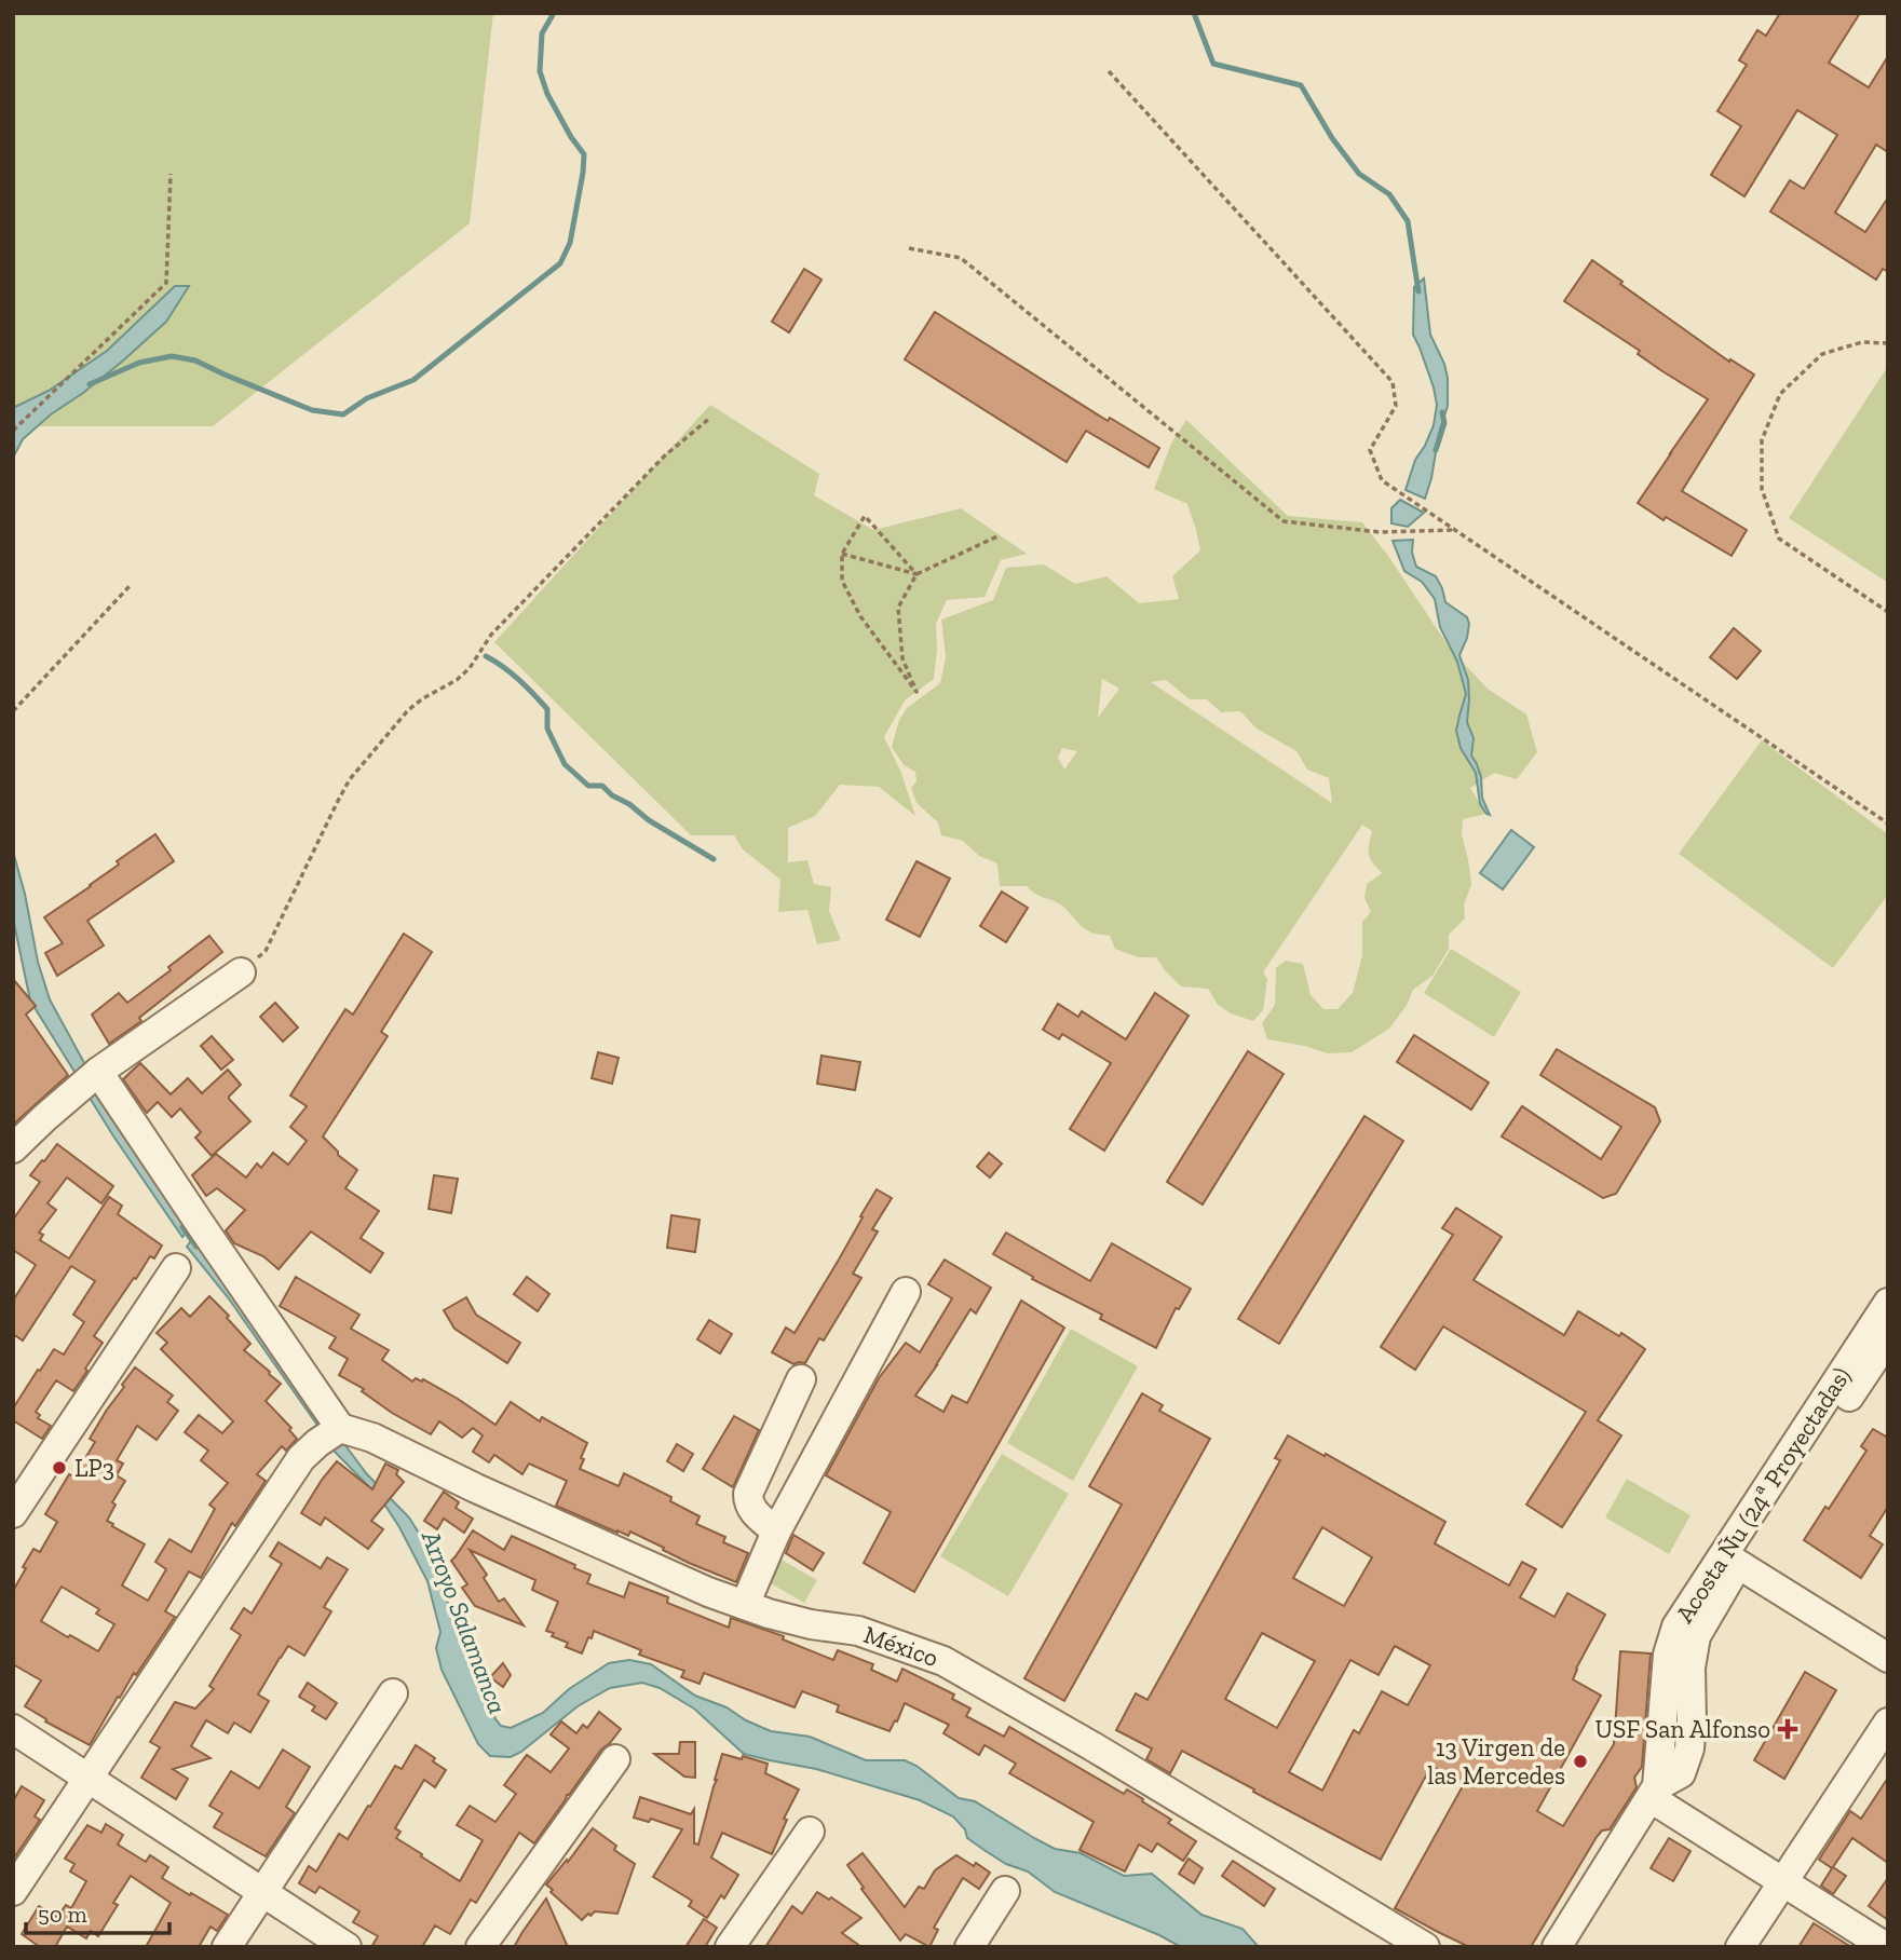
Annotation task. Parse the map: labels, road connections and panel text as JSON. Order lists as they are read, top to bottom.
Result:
{
  "streets": {
    "street": ["Acosta Ñu (24ª Proyectadas)", "México"]
  },
  "water": ["Arroyo Salamanca"],
  "places": {
    "other": ["LP3", "13 Virgen de las Mercedes"],
    "health": ["USF San Alfonso"]
  },
  "scale_bar": "50 m"
}
